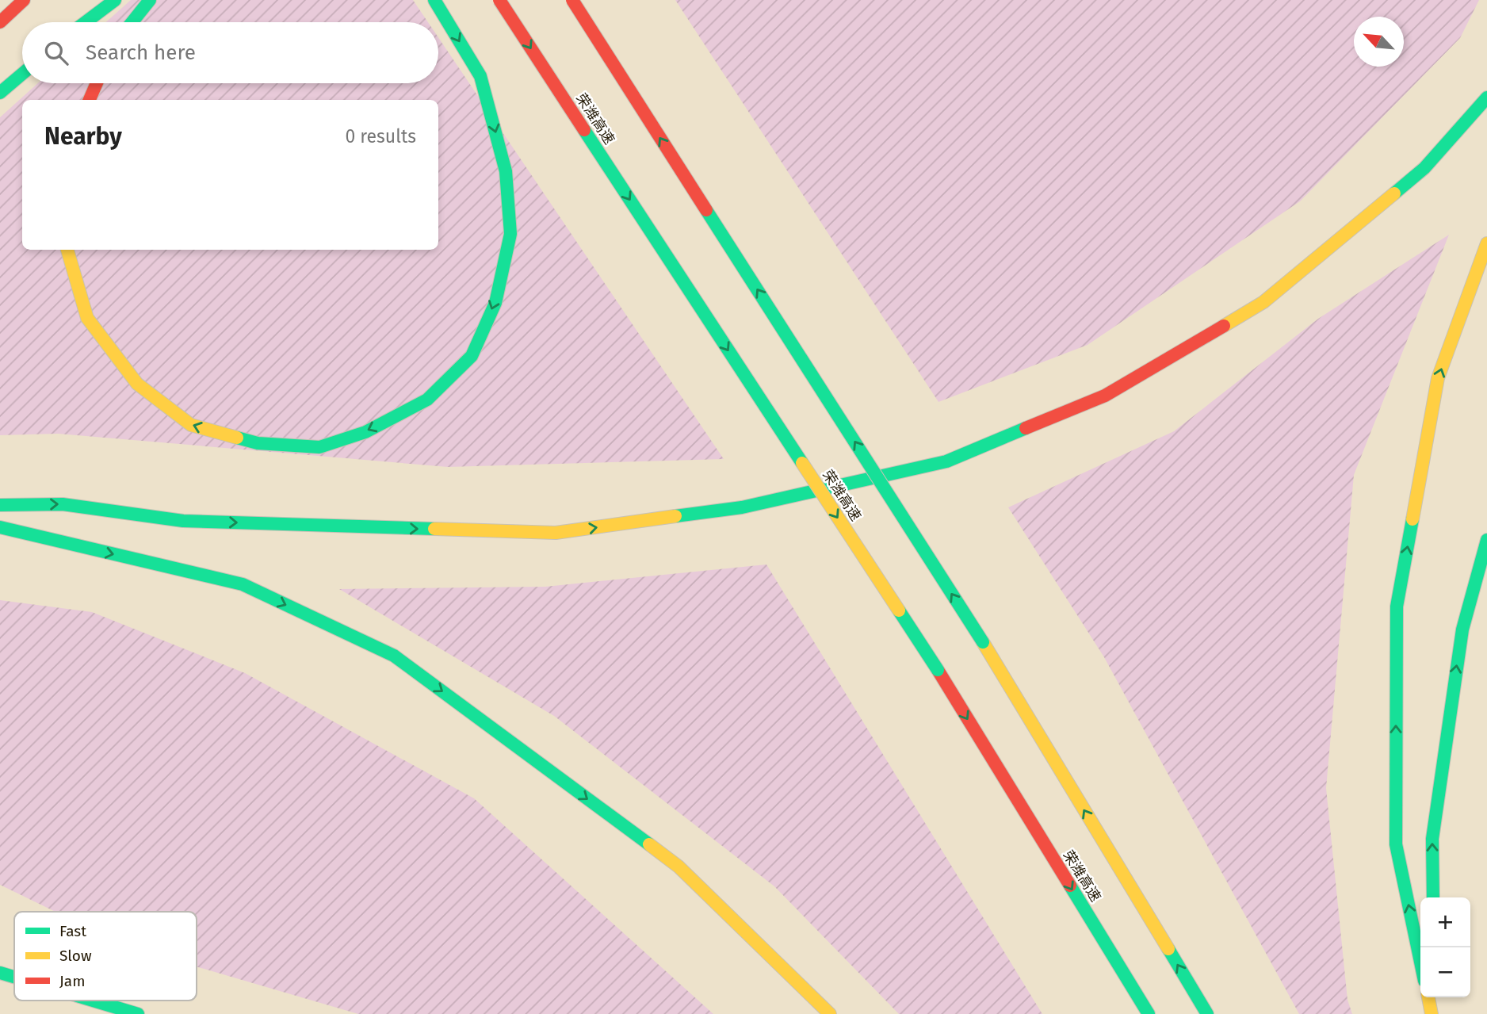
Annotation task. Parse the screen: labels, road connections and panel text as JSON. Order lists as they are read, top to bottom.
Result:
{
  "streets": {
    "highway": ["荣潍高速"]
  },
  "legend": ["Fast", "Slow", "Jam"],
  "north": "top left",
  "page": {
    "search": "Search here",
    "heading": ["Nearby", "0 results"],
    "map_buttons": ["+", "−"]
  }
}
